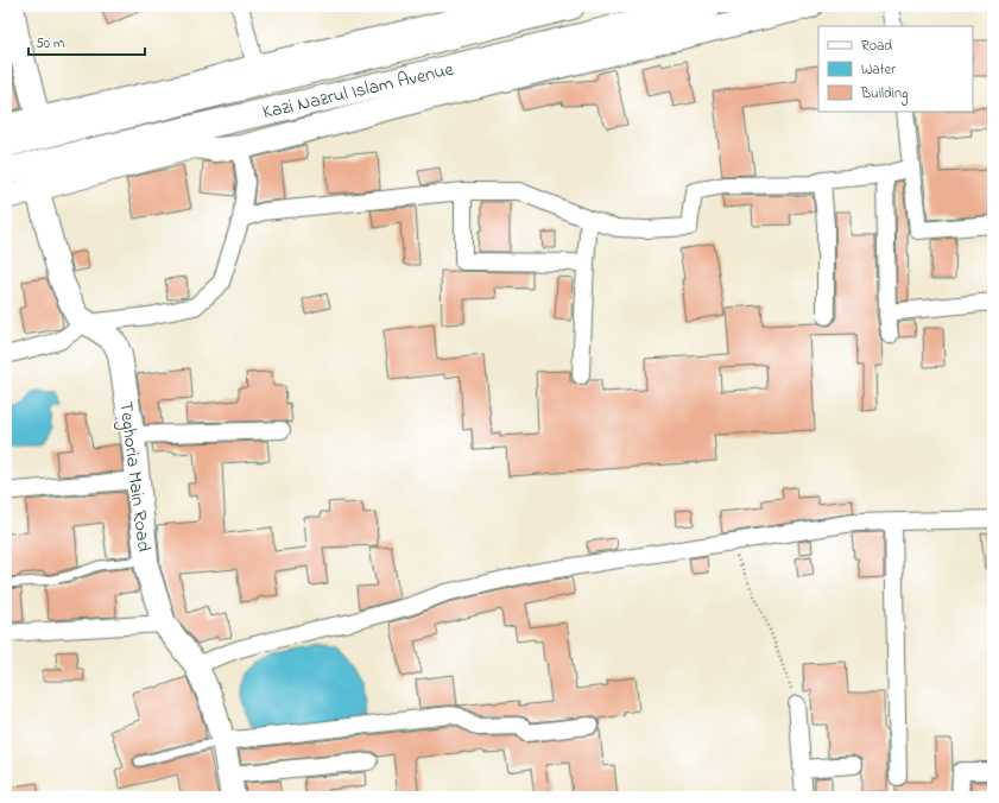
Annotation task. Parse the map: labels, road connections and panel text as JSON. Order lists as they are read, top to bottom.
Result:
{
  "streets": {
    "main road": ["Kazi Nazrul Islam Avenue"],
    "street": ["Teghoria Main Road"]
  },
  "crossings": [
    ["Kazi Nazrul Islam Avenue", "Teghoria Main Road"]
  ],
  "legend": ["Road", "Water", "Building"],
  "scale_bar": "50 m"
}
